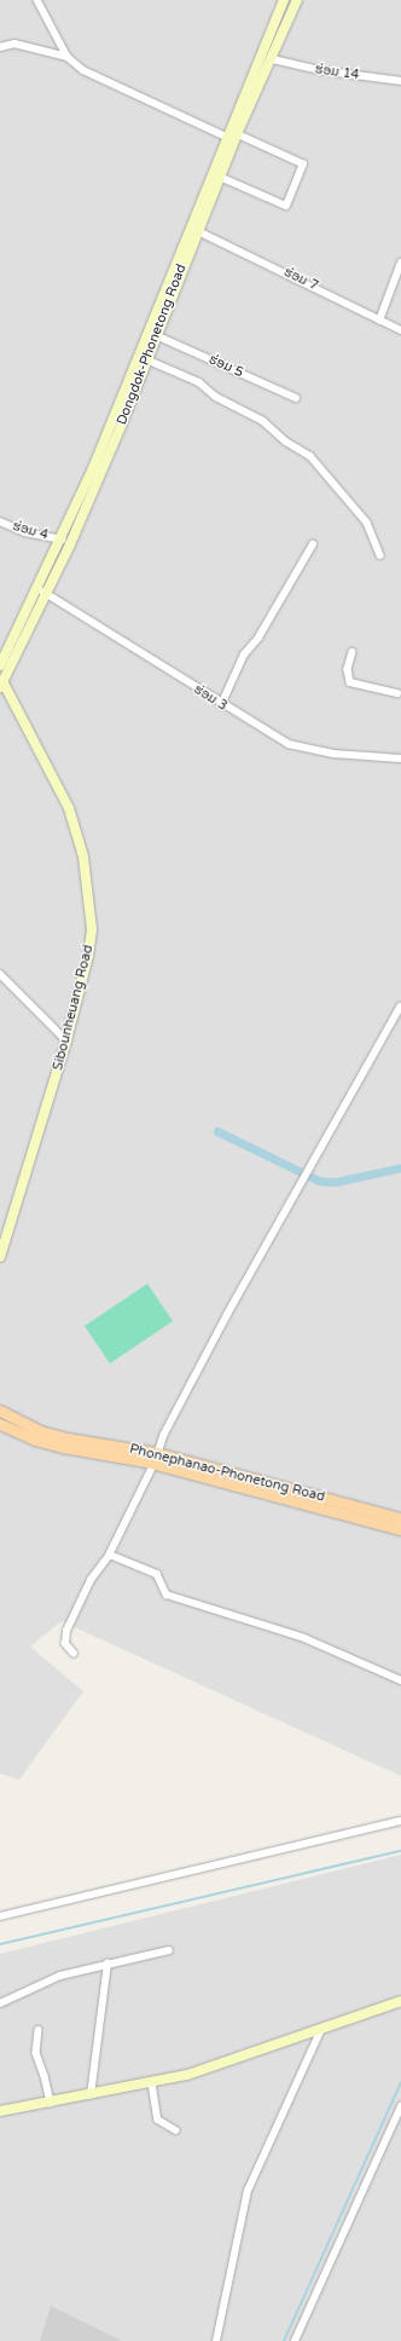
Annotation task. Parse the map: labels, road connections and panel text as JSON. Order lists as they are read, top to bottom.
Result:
{
  "streets": {
    "main road": ["Dongdok-Phonetong Road", "Sibounheuang Road", "Phonephanao-Phonetong Road"],
    "street": [
      "ຮ່ອມ 14",
      "ຮ່ອມ 7",
      "ຮ່ອມ 5",
      "ຮ່ອມ 4",
      "ຮ່ອມ 3"
    ]
  },
  "crossings": [
    ["ຮ່ອມ 14", "Dongdok-Phonetong Road"],
    ["ຮ່ອມ 7", "Dongdok-Phonetong Road"],
    ["Dongdok-Phonetong Road", "ຮ່ອມ 5"],
    ["Dongdok-Phonetong Road", "ຮ່ອມ 4"],
    ["Dongdok-Phonetong Road", "ຮ່ອມ 3"],
    ["Dongdok-Phonetong Road", "Sibounheuang Road"]
  ]
}
